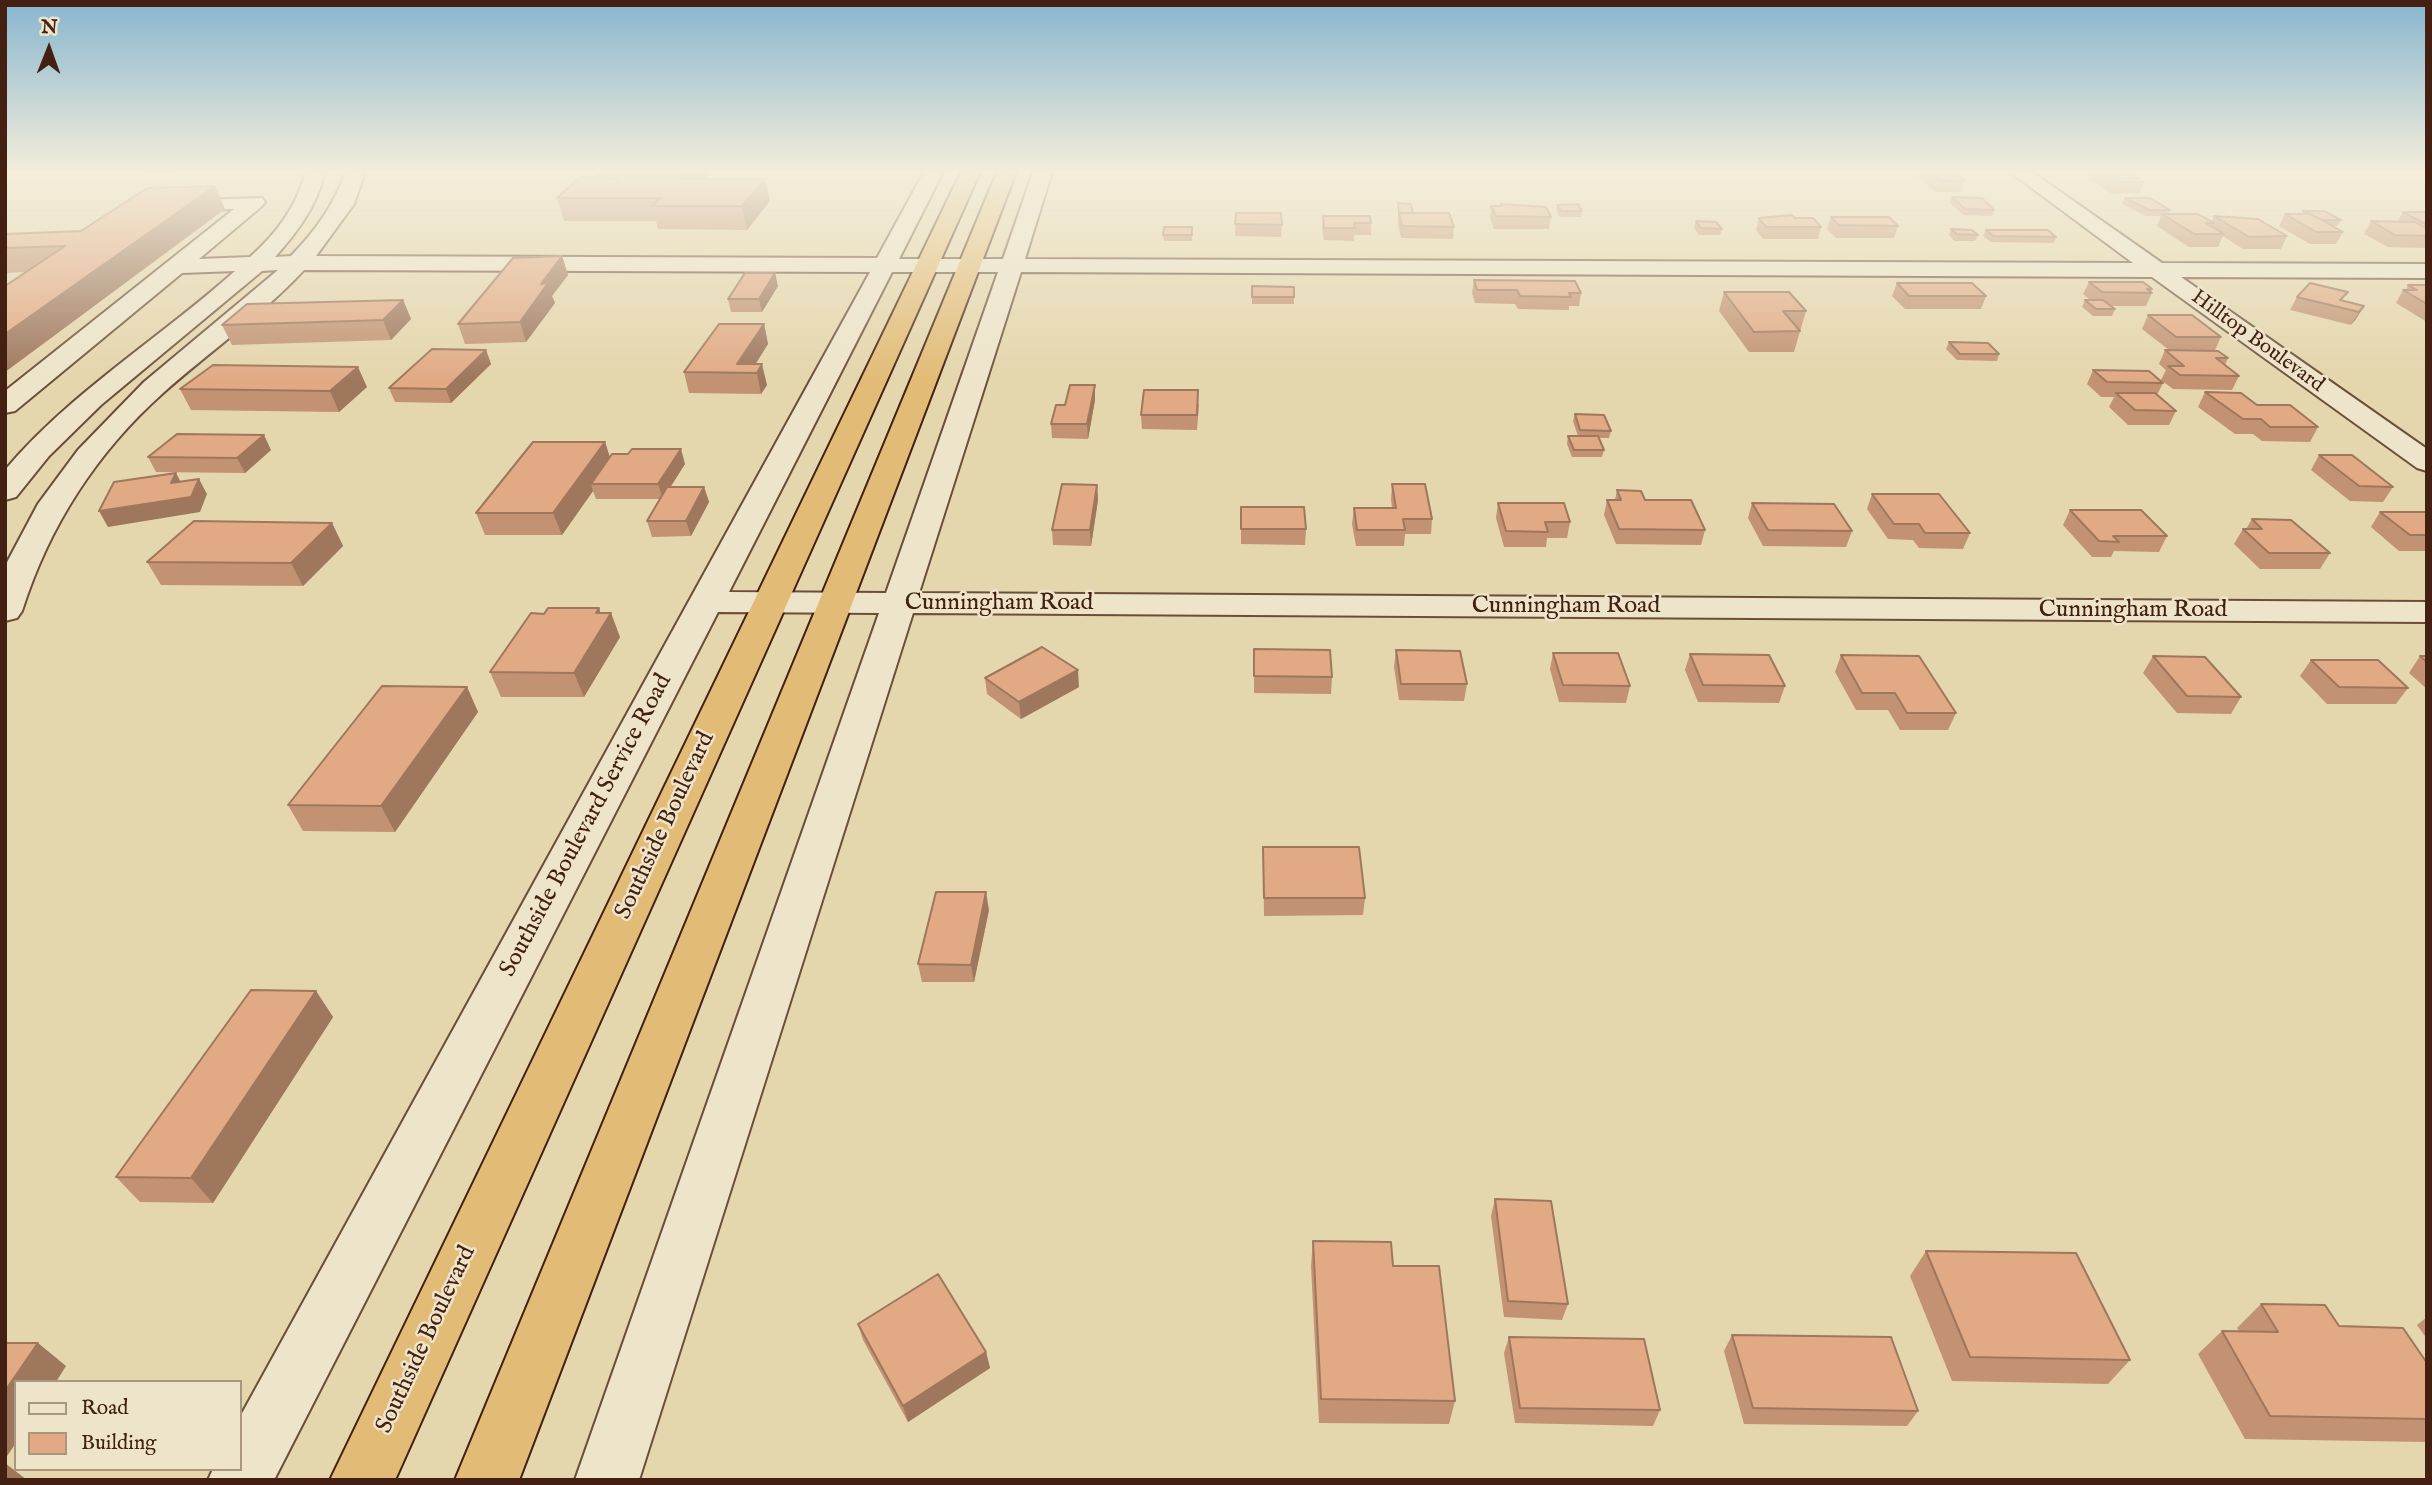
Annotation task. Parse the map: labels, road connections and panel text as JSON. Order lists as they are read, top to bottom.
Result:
{
  "streets": {
    "highway": ["Southside Boulevard"],
    "street": ["Hilltop Boulevard", "Cunningham Road", "Southside Boulevard Service Road"]
  },
  "crossings": [
    ["Cunningham Road", "Southside Boulevard Service Road"],
    ["Cunningham Road", "Southside Boulevard"]
  ],
  "legend": ["Road", "Building"],
  "north": "top"
}
